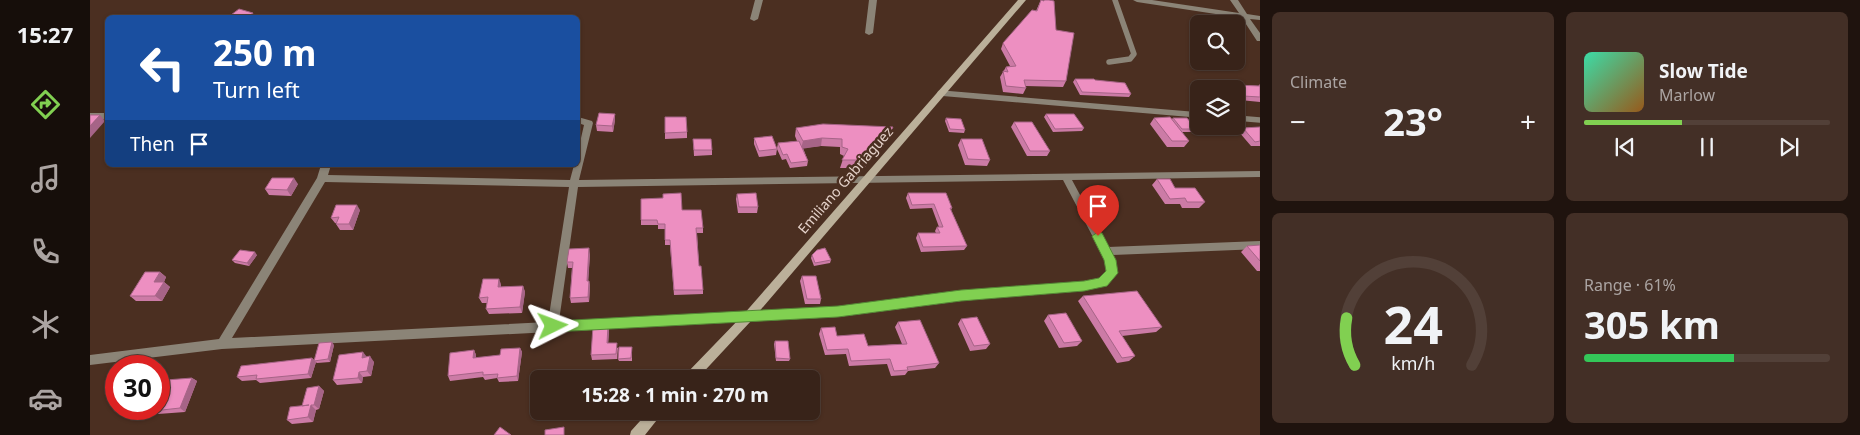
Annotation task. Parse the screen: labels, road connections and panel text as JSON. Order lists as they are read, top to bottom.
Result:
{
  "streets": {
    "main road": ["Emiliano Gabriaguez"]
  },
  "page": {
    "tabs": "15:27",
    "tile": [
      "Climate",
      ["Range · 61%", "305 km"]
    ],
    "turn": ["250 m", "Turn left"],
    "song": ["Slow Tide", "Marlow"],
    "heat": ["−", "23°", "+"],
    "then": "Then",
    "limit": "30",
    "trip": "15:28 · 1 min · 270 m",
    "gauge": ["24", "km/h"]
  }
}
